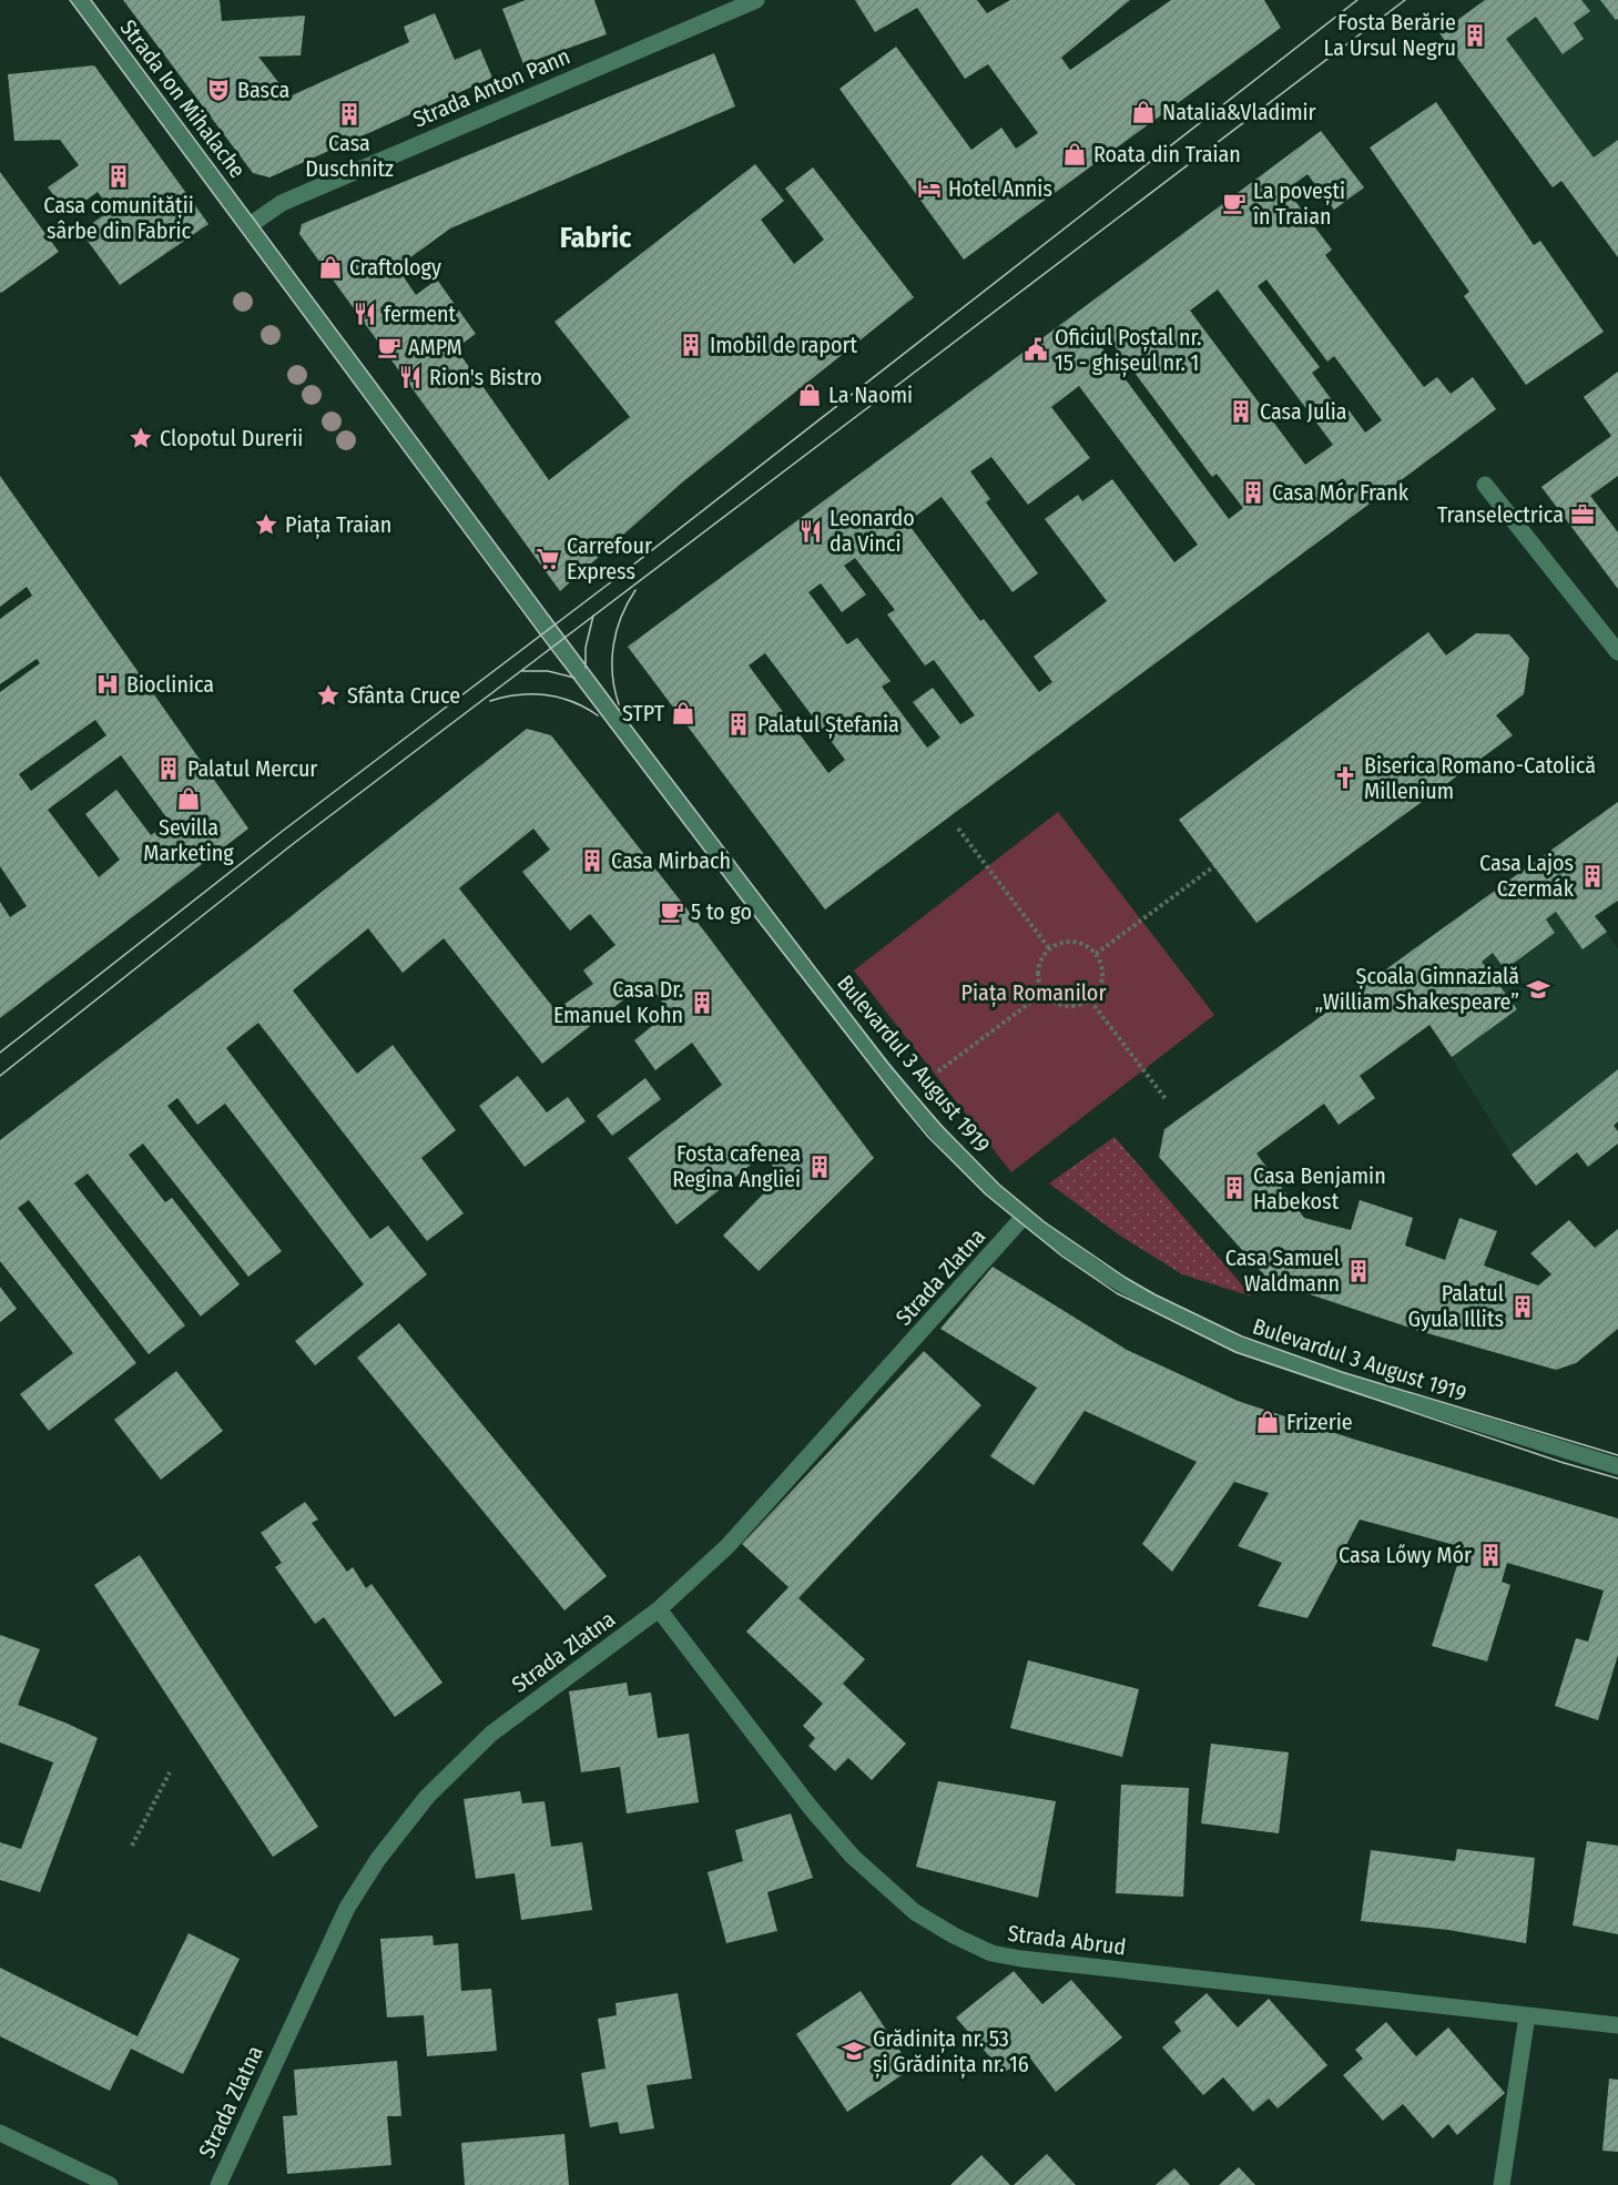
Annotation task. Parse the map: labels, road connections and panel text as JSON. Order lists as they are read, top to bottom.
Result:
{
  "streets": {
    "street": [
      "Strada Anton Pann",
      "Strada Ion Mihalache",
      "Bulevardul 3 August 1919",
      "Strada Zlatna",
      "Strada Abrud"
    ]
  },
  "crossings": [
    ["Strada Anton Pann", "Strada Ion Mihalache"],
    ["Strada Anton Pann", "Bulevardul 3 August 1919"],
    ["Strada Ion Mihalache", "Bulevardul 3 August 1919"],
    ["Bulevardul 3 August 1919", "Strada Zlatna"],
    ["Strada Zlatna", "Strada Abrud"]
  ],
  "districts": ["Fabric"],
  "parks": ["Piața Romanilor"],
  "places": {
    "building": [
      "Fosta Berărie La Ursul Negru",
      "Casa Duschnitz",
      "Casa comunității sârbe din Fabric",
      "Imobil de raport",
      "Casa Julia",
      "Casa Mór Frank",
      "Palatul Ștefania",
      "Palatul Mercur",
      "Casa Mirbach",
      "Casa Lajos Czermák",
      "Casa Dr. Emanuel Kohn",
      "Fosta cafenea Regina Angliei",
      "Casa Benjamin Habekost",
      "Casa Samuel Waldmann",
      "Palatul Gyula Illits",
      "Casa Lőwy Mór"
    ],
    "theatre": ["Basca"],
    "shop": [
      "Natalia&Vladimir",
      "Roata din Traian",
      "Craftology",
      "La Naomi",
      "STPT",
      "Sevilla Marketing",
      "Frizerie"
    ],
    "hotel": ["Hotel Annis"],
    "cafe": ["La povești în Traian", "AMPM", "5 to go"],
    "restaurant": ["ferment", "Rion's Bistro", "Leonardo da Vinci"],
    "public building": ["Oficiul Poștal nr. 15 - ghișeul nr. 1"],
    "place": ["Clopotul Durerii", "Piața Traian", "Sfânta Cruce"],
    "office": ["Transelectrica"],
    "supermarket": ["Carrefour Express"],
    "hospital": ["Bioclinica"],
    "church": ["Biserica Romano-Catolică Millenium"],
    "school or university": ["Școala Gimnazială „William Shakespeare”", "Grădinița nr. 53 și Grădinița nr. 16"]
  }
}
